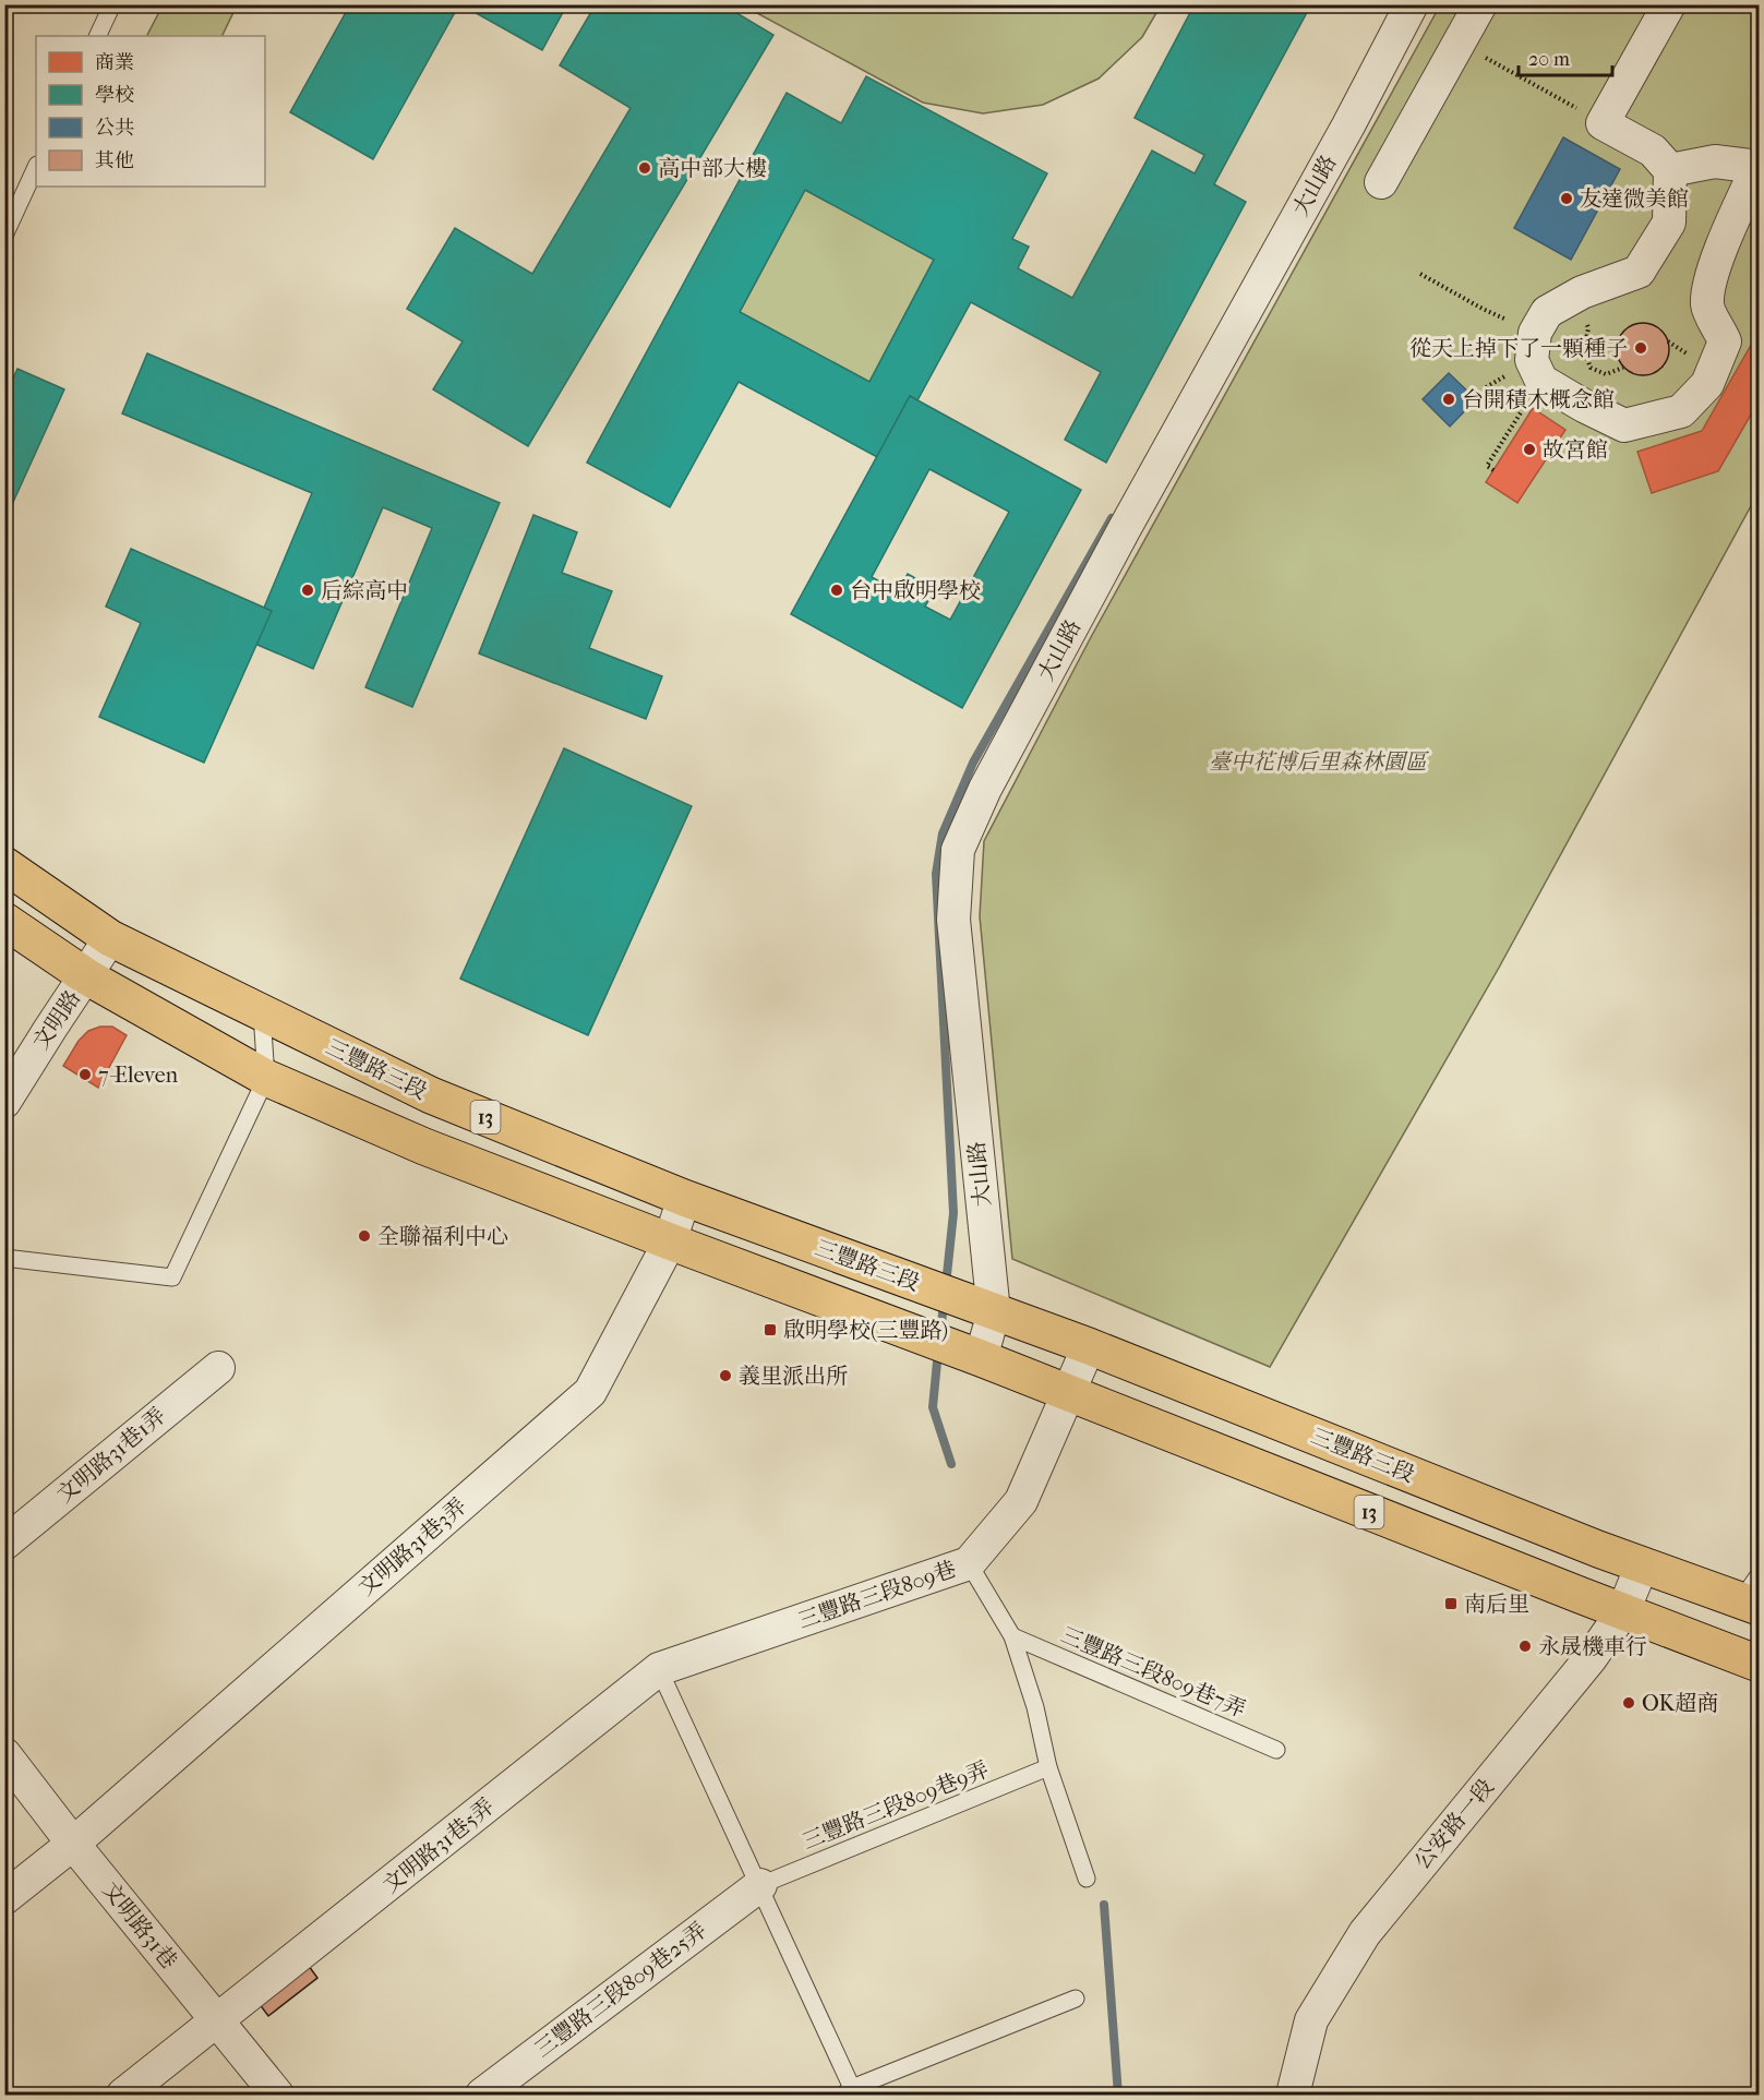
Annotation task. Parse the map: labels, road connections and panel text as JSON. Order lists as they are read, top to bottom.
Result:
{
  "streets": {
    "main road": ["三豐路三段", "13"],
    "street": [
      "大山路",
      "文明路",
      "文明路31巷1弄",
      "文明路31巷3弄",
      "三豐路三段809巷",
      "公安路一段",
      "文明路31巷5弄",
      "文明路31巷",
      "三豐路三段809巷25弄"
    ],
    "lane": ["三豐路三段809巷7弄", "三豐路三段809巷9弄"]
  },
  "crossings": [
    ["大山路", "三豐路三段"],
    ["大山路", "13"],
    ["文明路", "三豐路三段"],
    ["文明路", "13"],
    ["三豐路三段", "文明路31巷3弄"],
    ["三豐路三段", "三豐路三段809巷"],
    ["三豐路三段", "公安路一段"],
    ["13", "文明路31巷3弄"],
    ["13", "三豐路三段809巷"],
    ["13", "公安路一段"],
    ["文明路31巷3弄", "文明路31巷"],
    ["三豐路三段809巷", "文明路31巷5弄"],
    ["三豐路三段809巷9弄", "三豐路三段809巷25弄"],
    ["文明路31巷5弄", "文明路31巷"]
  ],
  "parks": ["臺中花博后里森林園區"],
  "places": {
    "other": [
      "高中部大樓",
      "友達微美館",
      "從天上掉下了一顆種子",
      "台開積木概念館",
      "故宮館",
      "后綜高中",
      "台中啟明學校",
      "7-Eleven",
      "全聯福利中心",
      "義里派出所",
      "永晟機車行",
      "OK超商"
    ],
    "transit": ["啟明學校(三豐路)", "南后里"]
  },
  "legend": [
    "商業",
    "學校",
    "公共",
    "其他"
  ],
  "scale_bar": "20 m"
}
